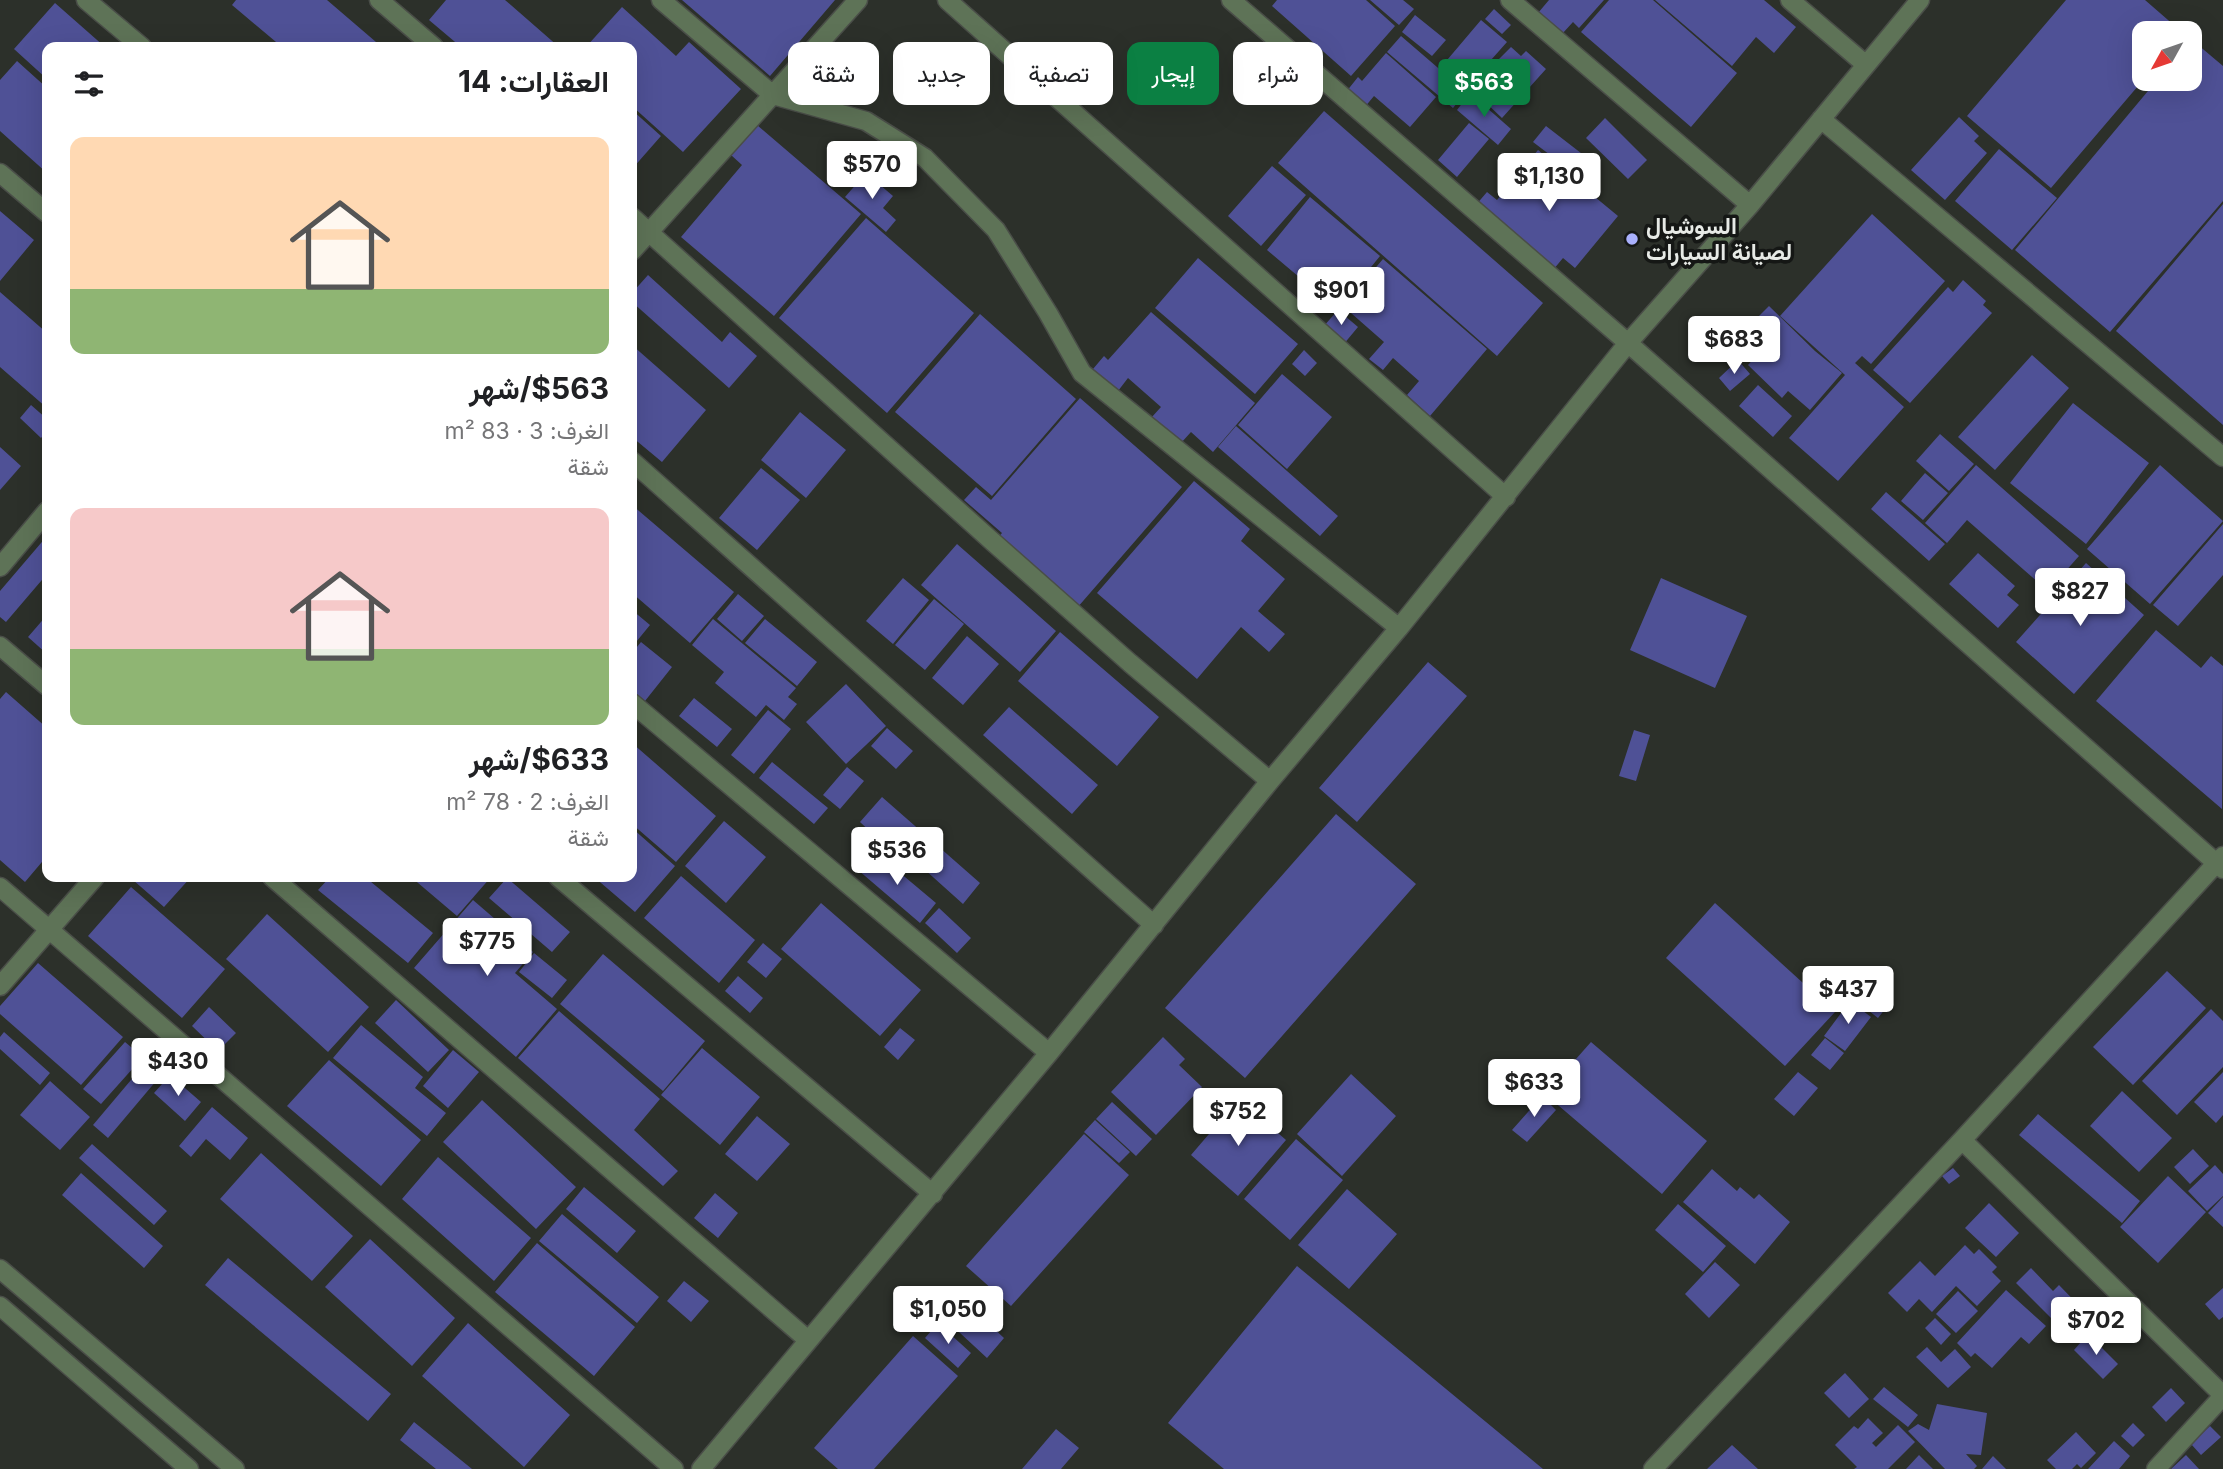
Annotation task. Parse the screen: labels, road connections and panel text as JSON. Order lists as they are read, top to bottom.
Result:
{
  "places": ["السوشيال لصيانة السيارات"],
  "north": "bottom left",
  "page": {
    "chip": [
      "شراء",
      "إيجار",
      "تصفية",
      "جديد",
      "شقة"
    ],
    "heading": "العقارات: 14",
    "price": [
      "$563",
      "$570",
      "$1,130",
      "$901",
      "$683",
      "$827",
      "$536",
      "$775",
      "$437",
      "$430",
      "$633",
      "$752",
      "$1,050",
      "$702"
    ],
    "list": [
      {
        "name": "$563/شهر",
        "note": "الغرف: 3 · 83 m² · شقة"
      },
      {
        "name": "$633/شهر",
        "note": "الغرف: 2 · 78 m² · شقة"
      }
    ]
  }
}
